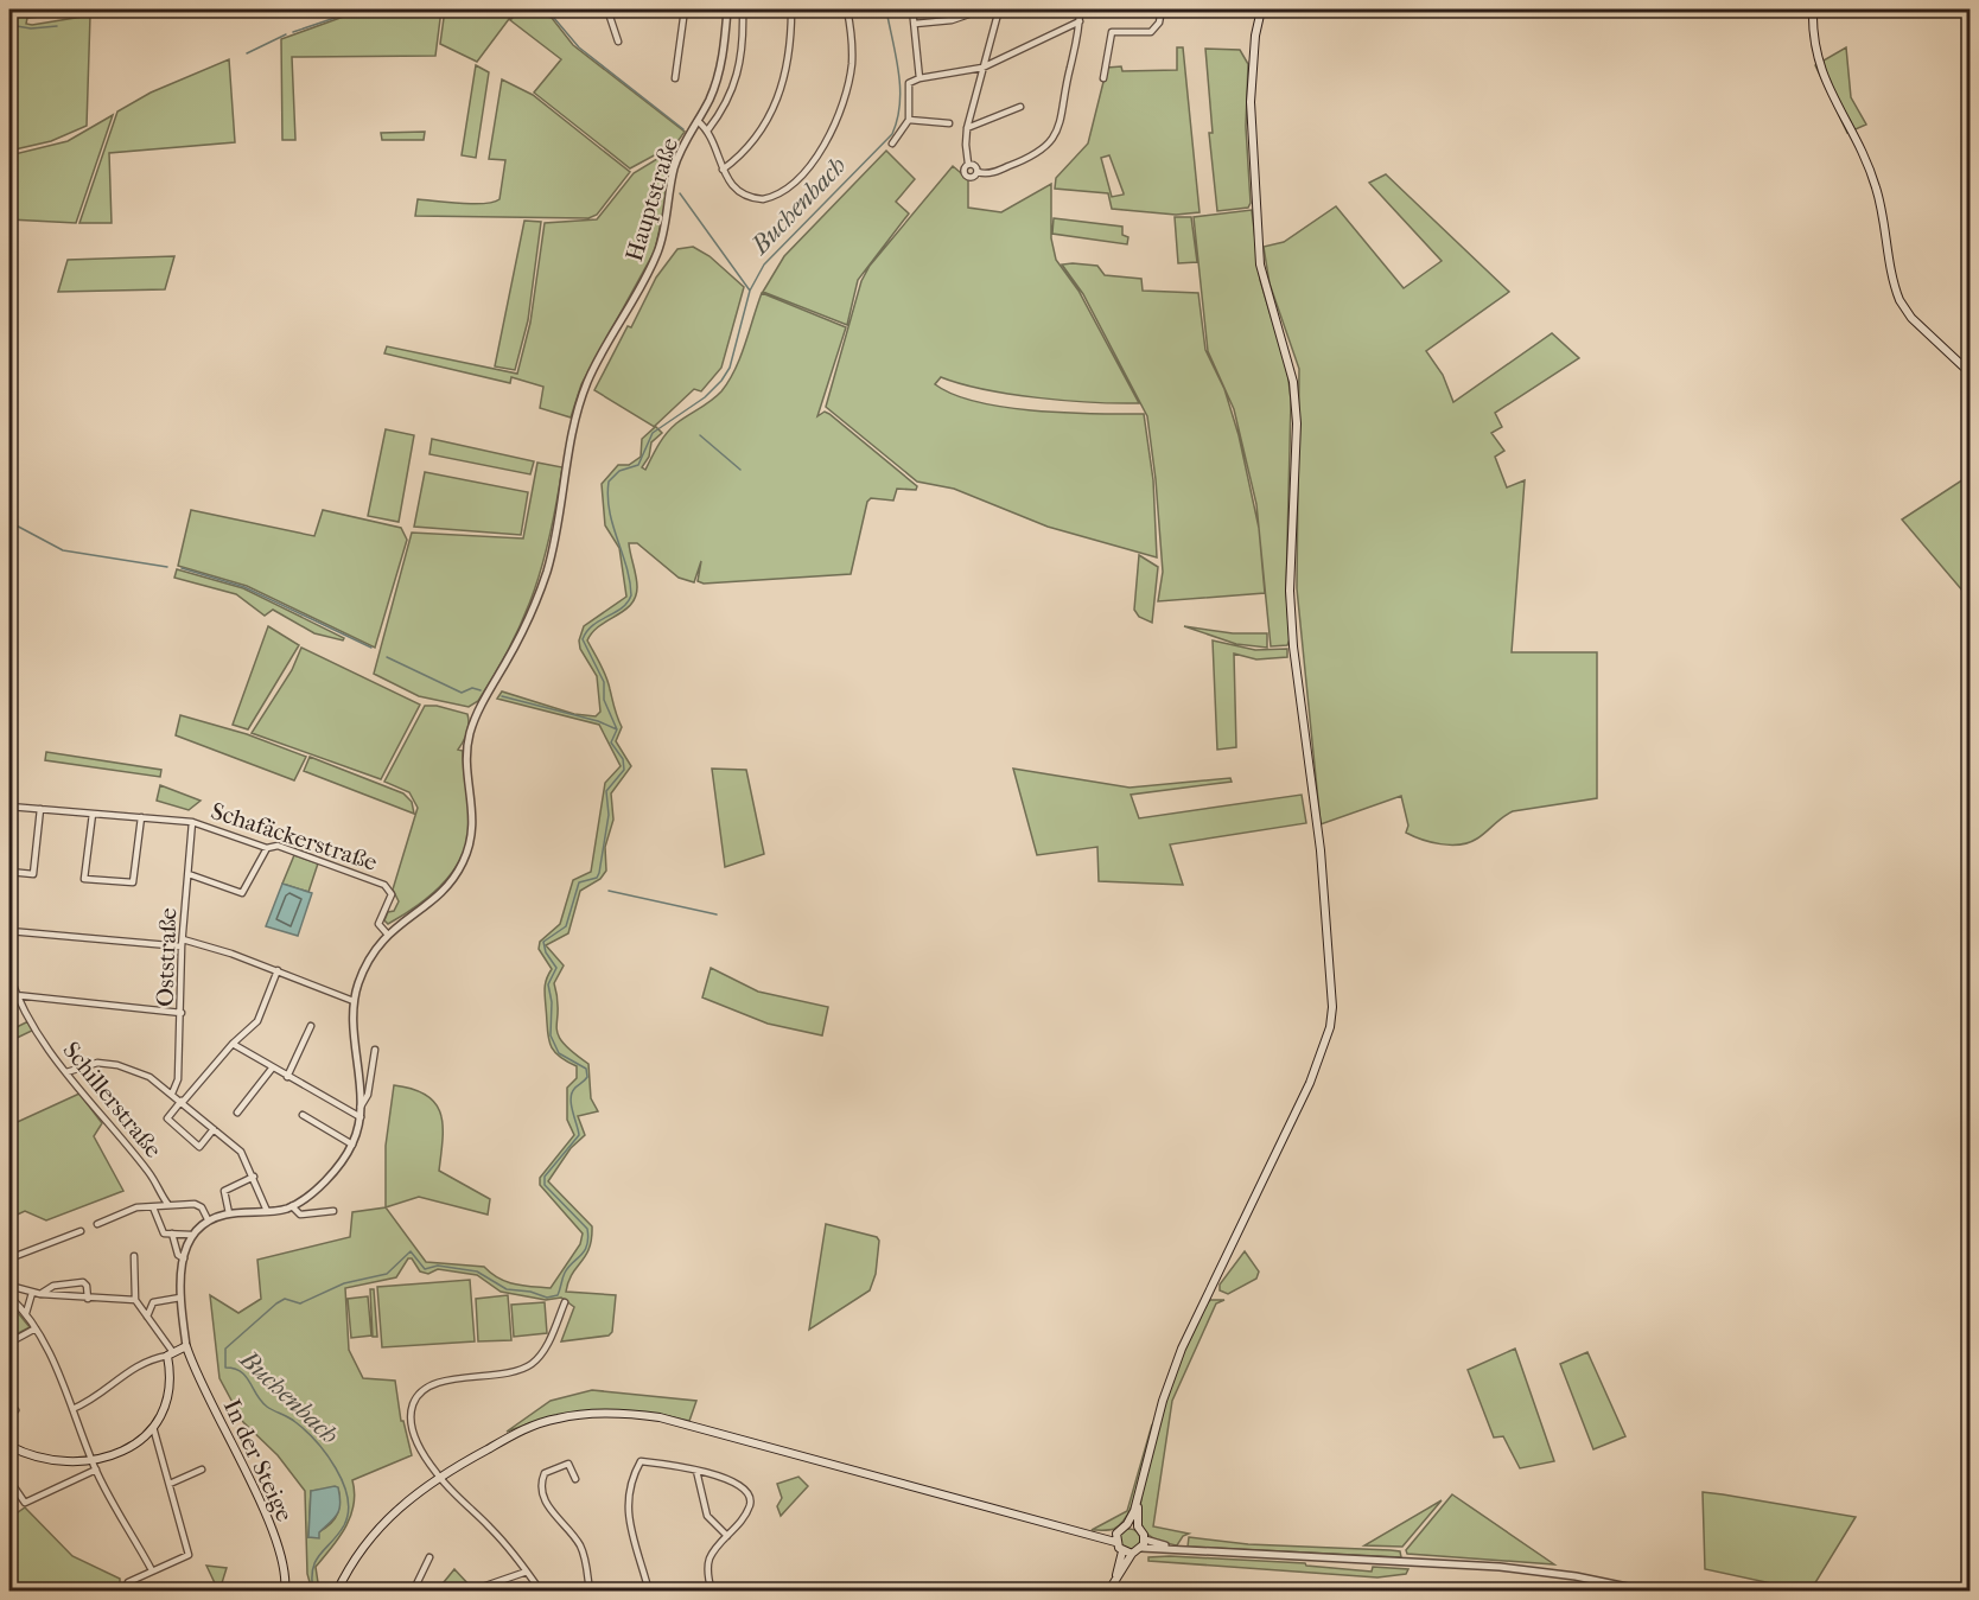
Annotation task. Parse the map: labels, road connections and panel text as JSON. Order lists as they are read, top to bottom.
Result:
{
  "streets": {
    "main road": ["In der Steige"],
    "street": [
      "Hauptstraße",
      "Schafäckerstraße",
      "Oststraße",
      "Schillerstraße"
    ]
  },
  "crossings": [
    ["Hauptstraße", "Schafäckerstraße"],
    ["Schafäckerstraße", "Oststraße"]
  ],
  "water": ["Buchenbach"]
}
